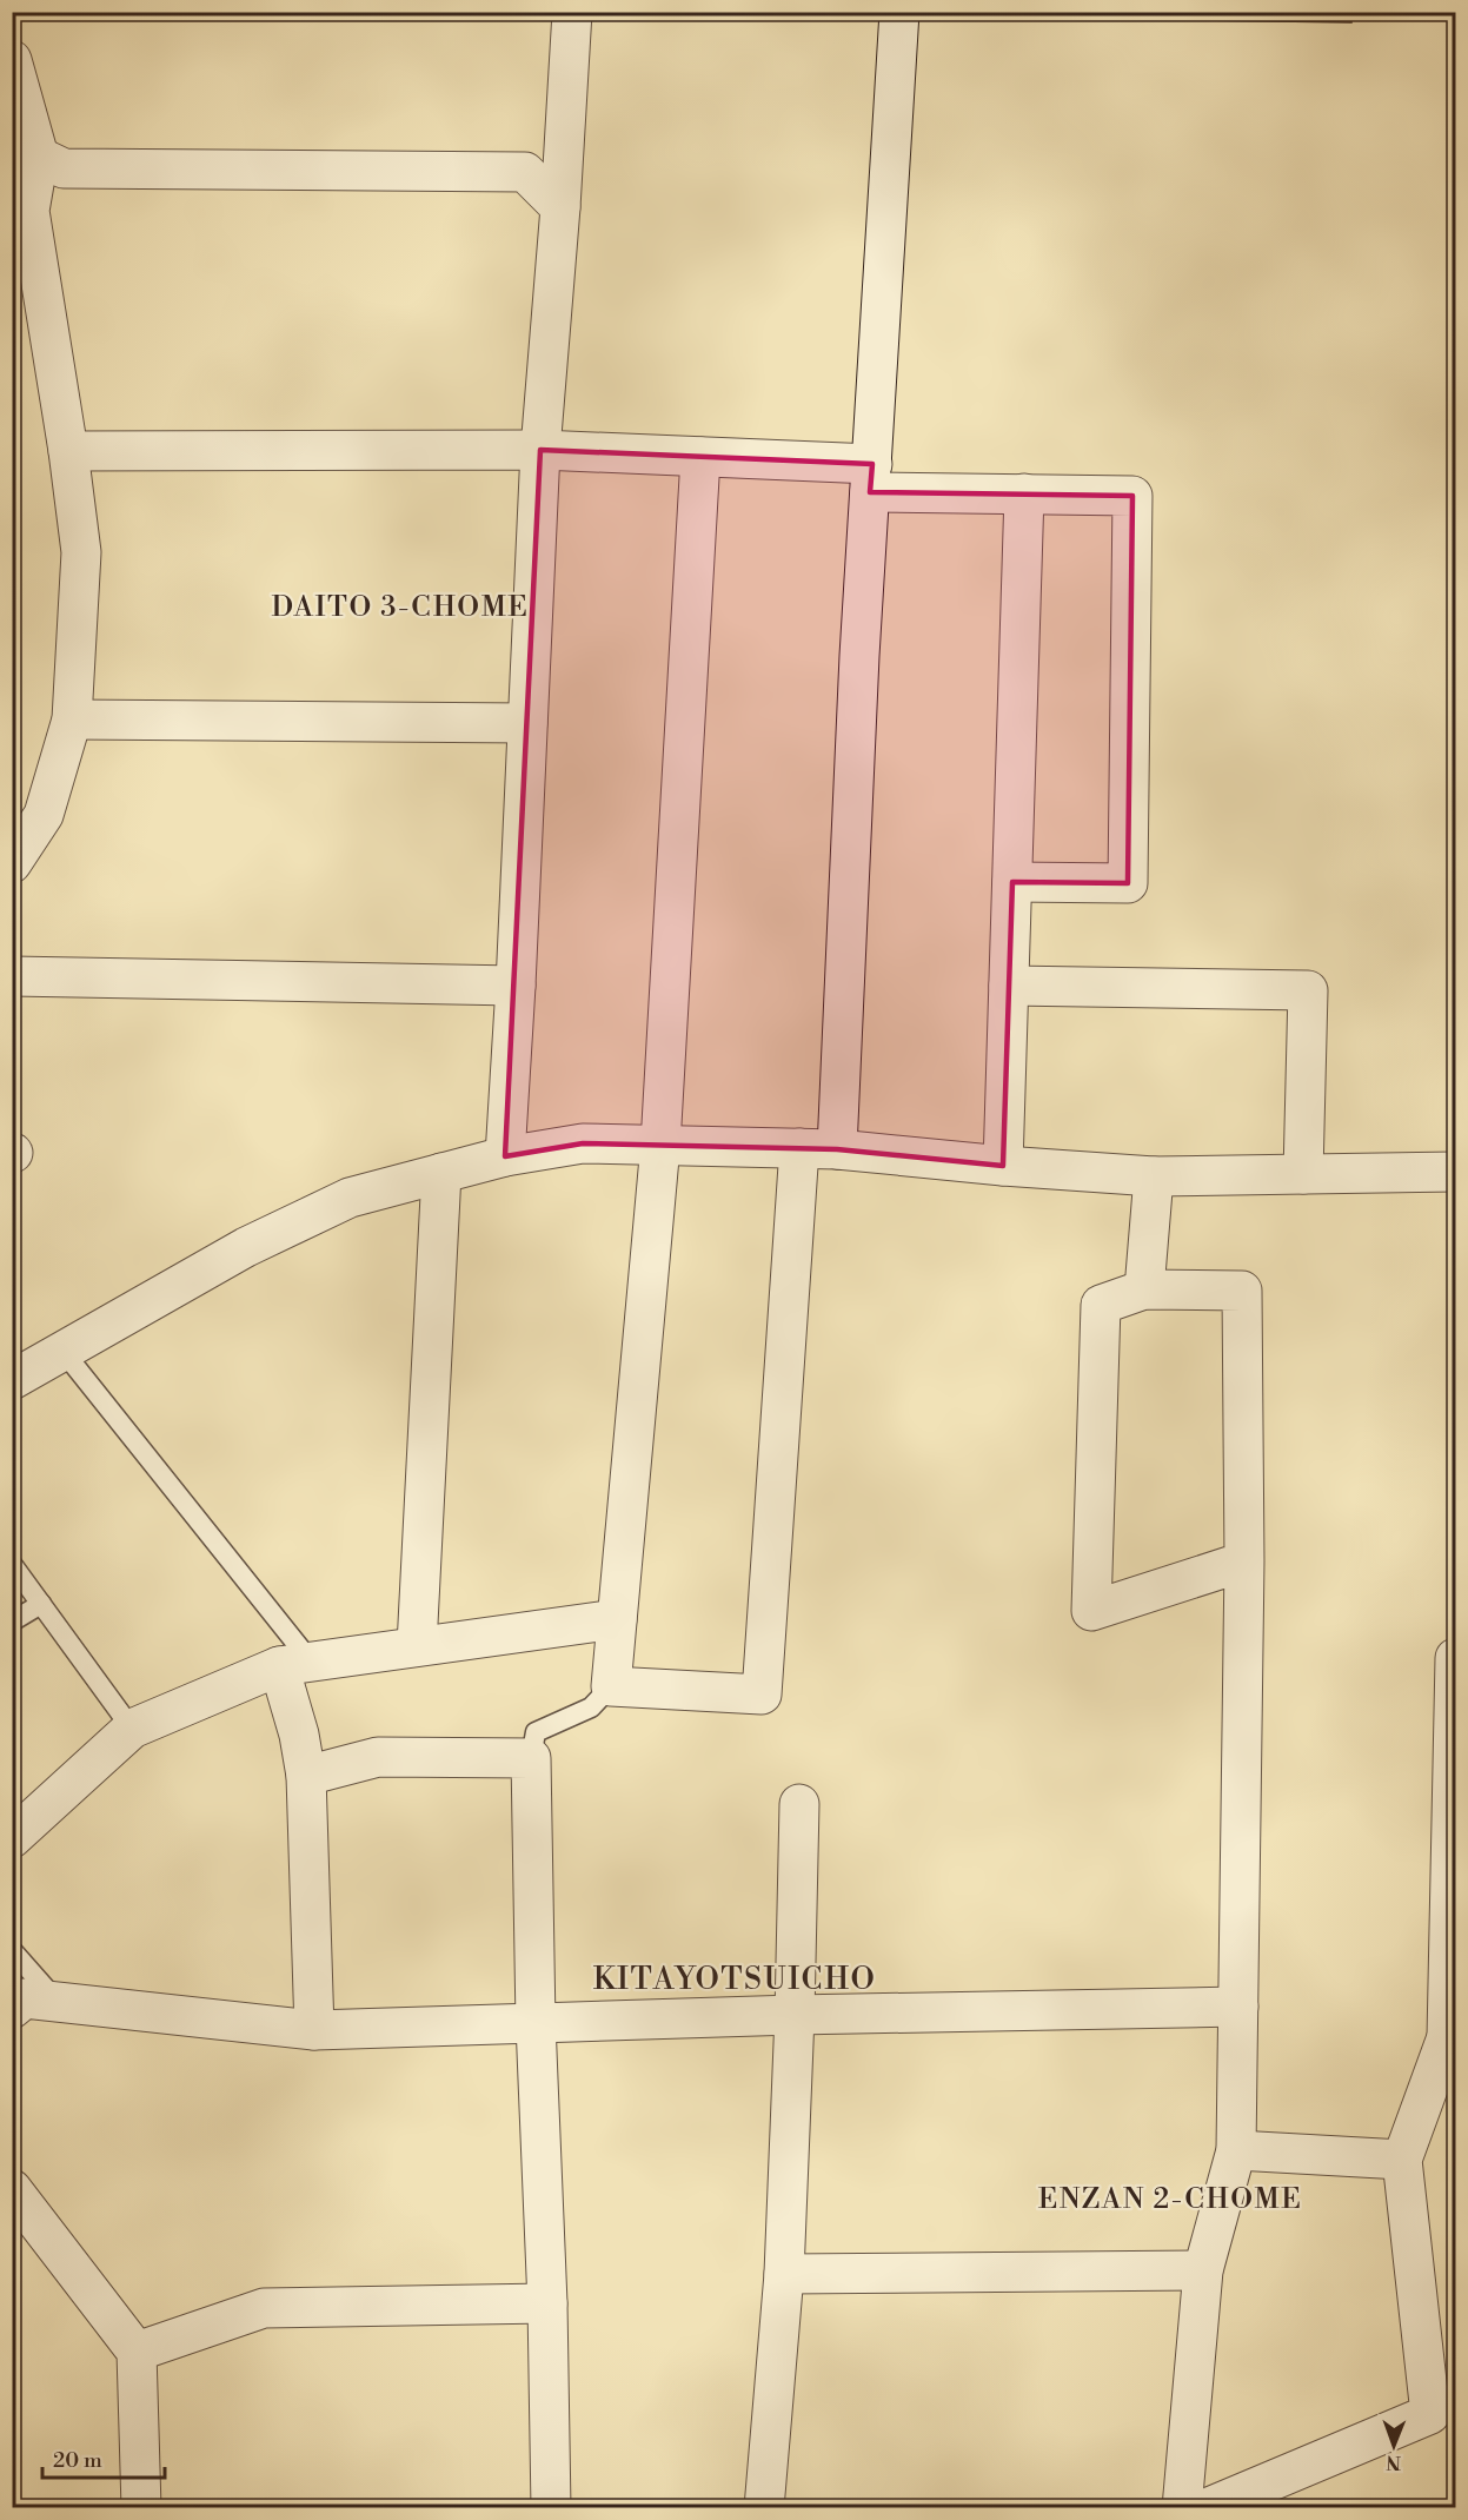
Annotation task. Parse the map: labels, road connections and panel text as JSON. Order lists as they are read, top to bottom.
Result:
{
  "districts": ["DAITO 3-CHOME", "KITAYOTSUICHO", "ENZAN 2-CHOME"],
  "scale_bar": "20 m",
  "north": "bottom"
}
